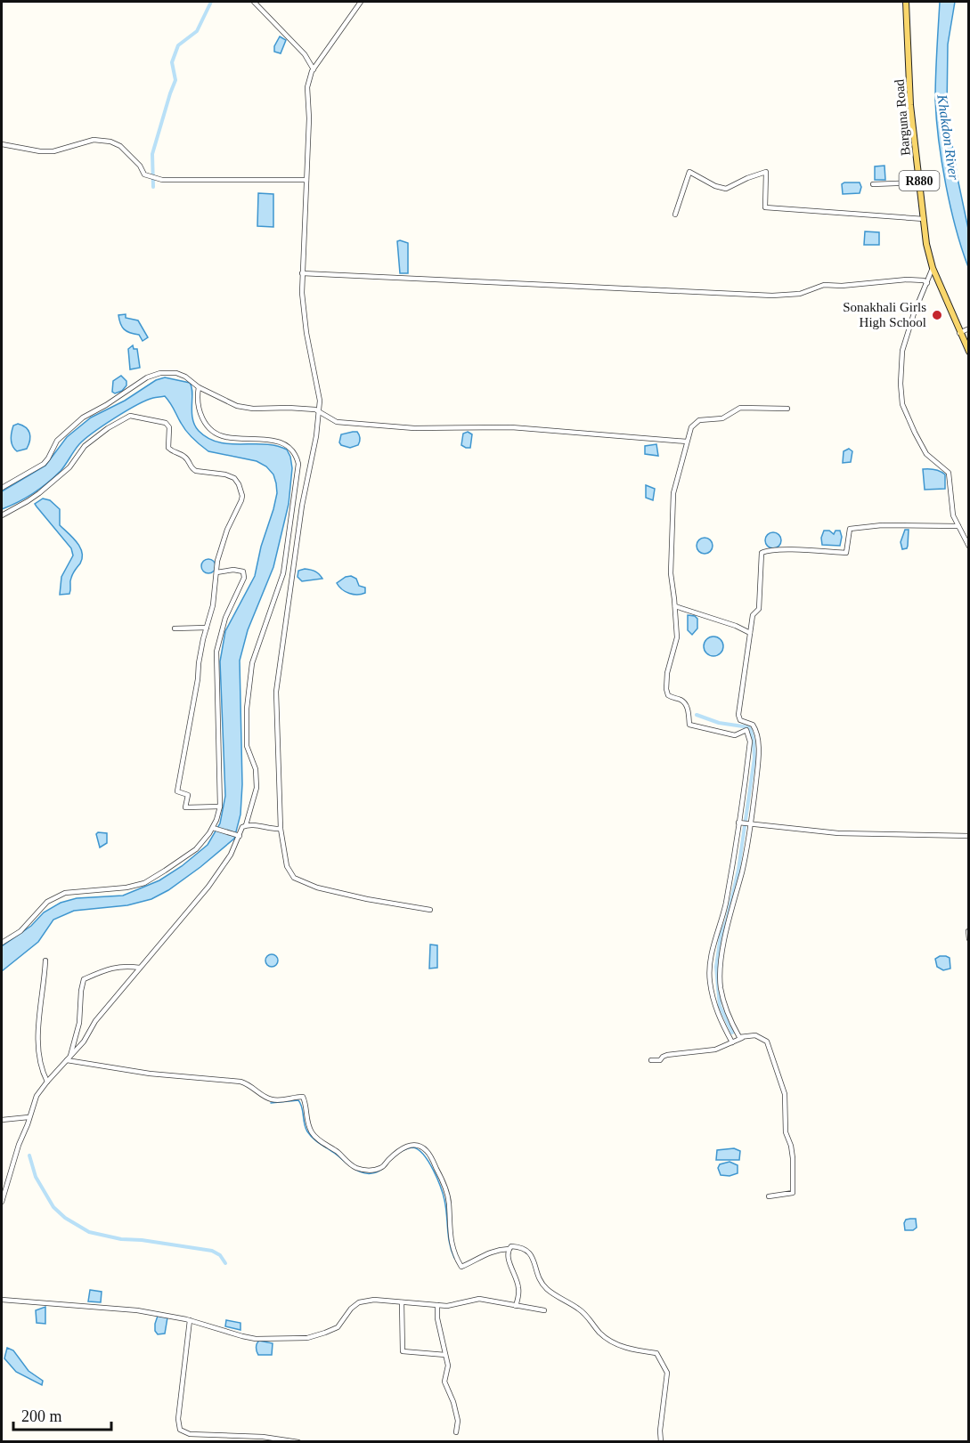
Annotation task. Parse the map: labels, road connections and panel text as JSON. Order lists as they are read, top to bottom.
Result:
{
  "streets": {
    "main road": ["Barguna Road", "R880"]
  },
  "water": ["Khakdon River"],
  "places": ["Sonakhali Girls High School"],
  "scale_bar": "200 m"
}
